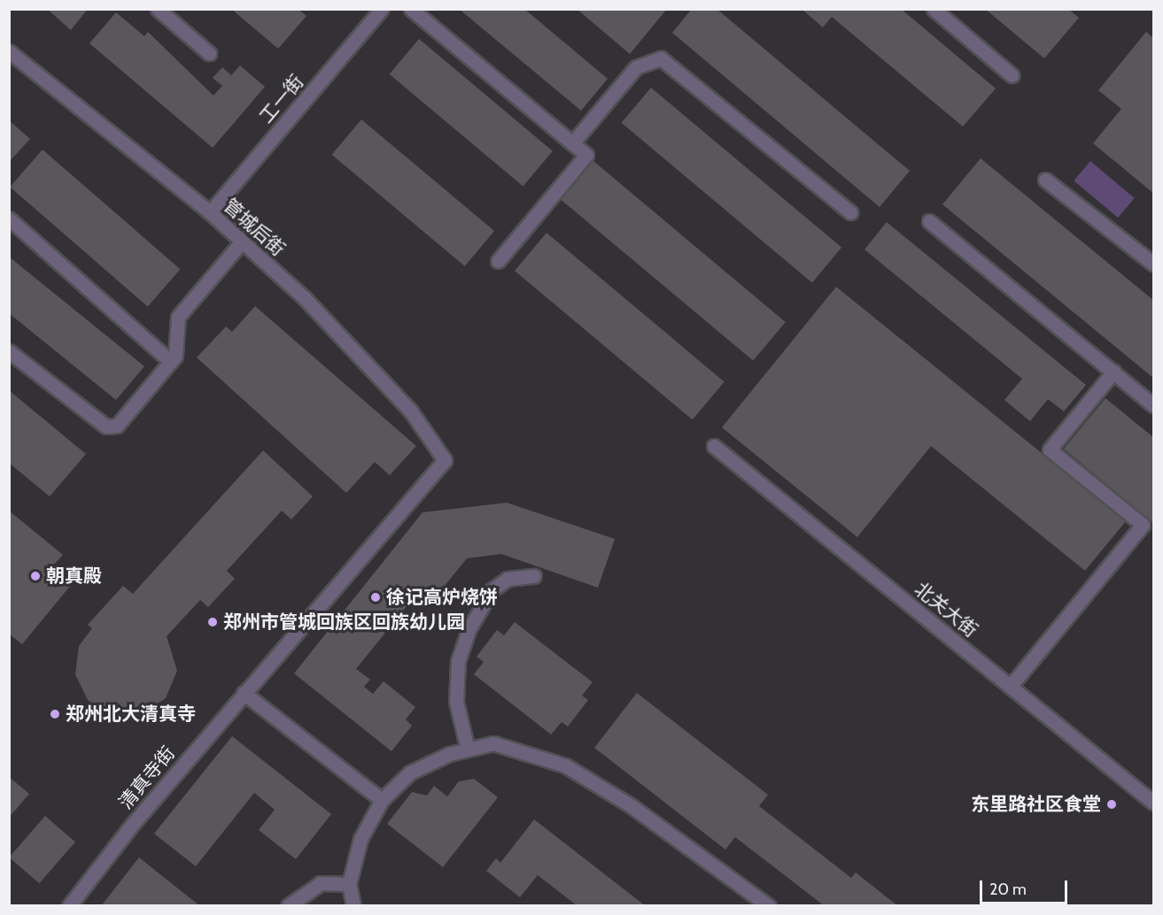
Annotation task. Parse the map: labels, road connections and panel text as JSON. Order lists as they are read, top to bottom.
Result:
{
  "streets": {
    "street": [
      "工一街",
      "管城后街",
      "北关大街",
      "清真寺街"
    ]
  },
  "crossings": [
    ["工一街", "管城后街"],
    ["管城后街", "清真寺街"]
  ],
  "places": [
    "朝真殿",
    "徐记高炉烧饼",
    "郑州市管城回族区回族幼儿园",
    "郑州北大清真寺",
    "东里路社区食堂"
  ],
  "scale_bar": "20 m"
}
